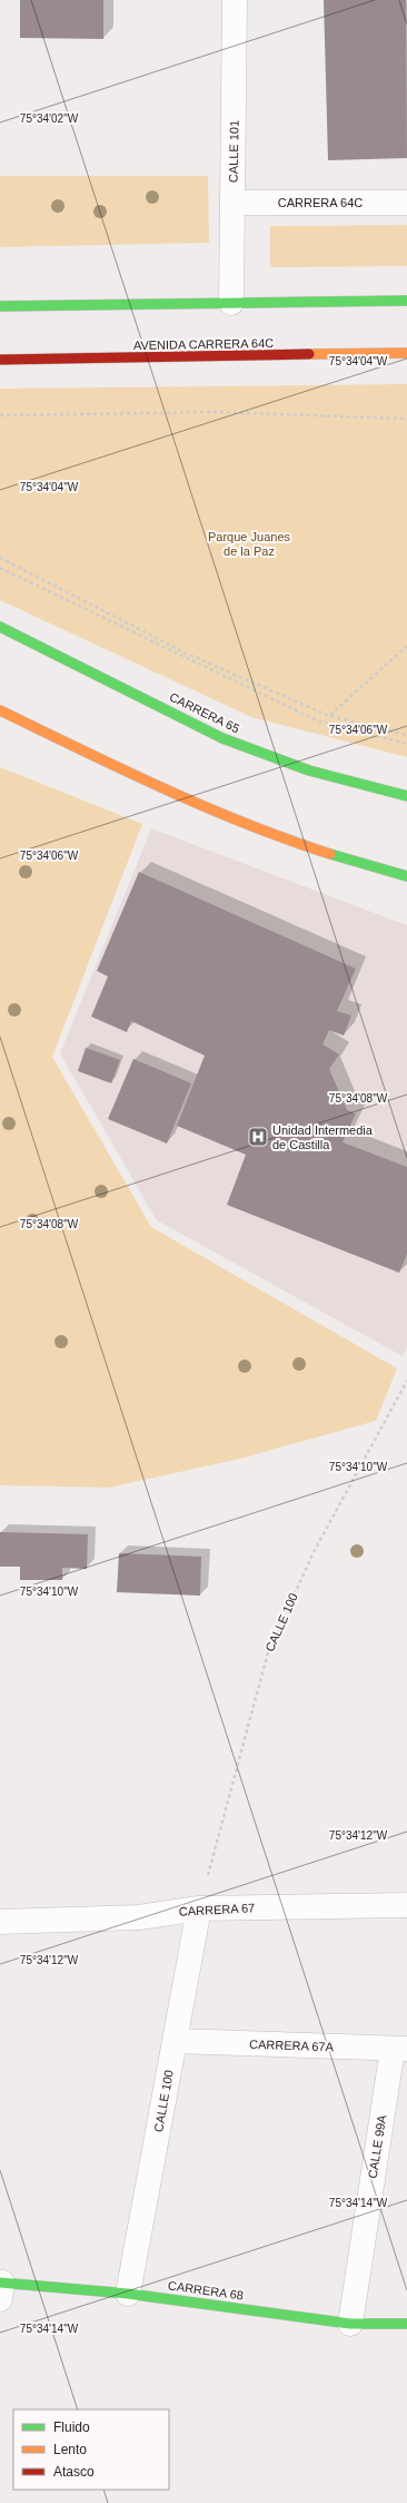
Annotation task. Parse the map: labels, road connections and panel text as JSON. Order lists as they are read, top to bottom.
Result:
{
  "streets": {
    "main road": ["AVENIDA CARRERA 64C", "CARRERA 65", "CARRERA 68"],
    "street": [
      "CALLE 101",
      "CARRERA 64C",
      "CALLE 100",
      "CARRERA 67",
      "CARRERA 67A",
      "CALLE 99A"
    ]
  },
  "crossings": [
    ["CALLE 101", "CARRERA 64C"],
    ["CALLE 100", "CARRERA 67"],
    ["CALLE 100", "CARRERA 67A"],
    ["CALLE 100", "CARRERA 68"],
    ["CARRERA 67A", "CALLE 99A"],
    ["CALLE 99A", "CARRERA 68"]
  ],
  "parks": ["Parque Juanes de la Paz"],
  "places": {
    "hospital": ["Unidad Intermedia de Castilla"]
  },
  "legend": ["Fluido", "Lento", "Atasco"],
  "coordinates": [
    "75°34'02\"W",
    "75°34'04\"W",
    "75°34'06\"W",
    "75°34'08\"W",
    "75°34'10\"W",
    "75°34'12\"W",
    "75°34'14\"W"
  ]
}
